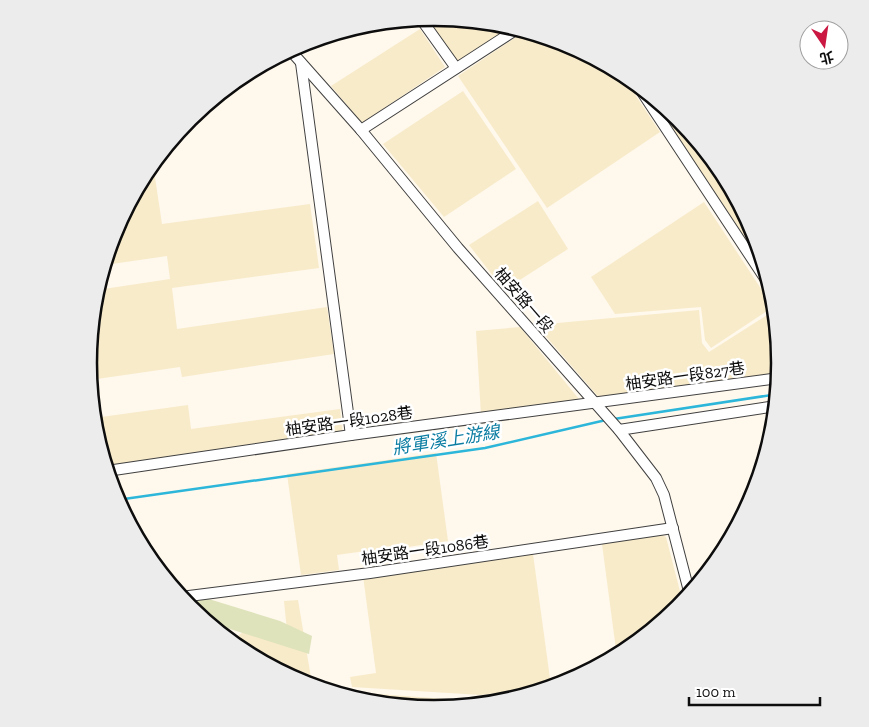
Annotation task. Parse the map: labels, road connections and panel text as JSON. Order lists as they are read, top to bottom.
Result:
{
  "streets": {
    "street": [
      "柚安路一段",
      "柚安路一段827巷",
      "柚安路一段1028巷",
      "柚安路一段1086巷"
    ]
  },
  "crossings": [
    ["柚安路一段", "柚安路一段827巷"],
    ["柚安路一段", "柚安路一段1028巷"],
    ["柚安路一段", "柚安路一段1086巷"],
    ["柚安路一段827巷", "柚安路一段1028巷"]
  ],
  "water": ["將軍溪上游線"],
  "scale_bar": "100 m",
  "north": "bottom"
}
